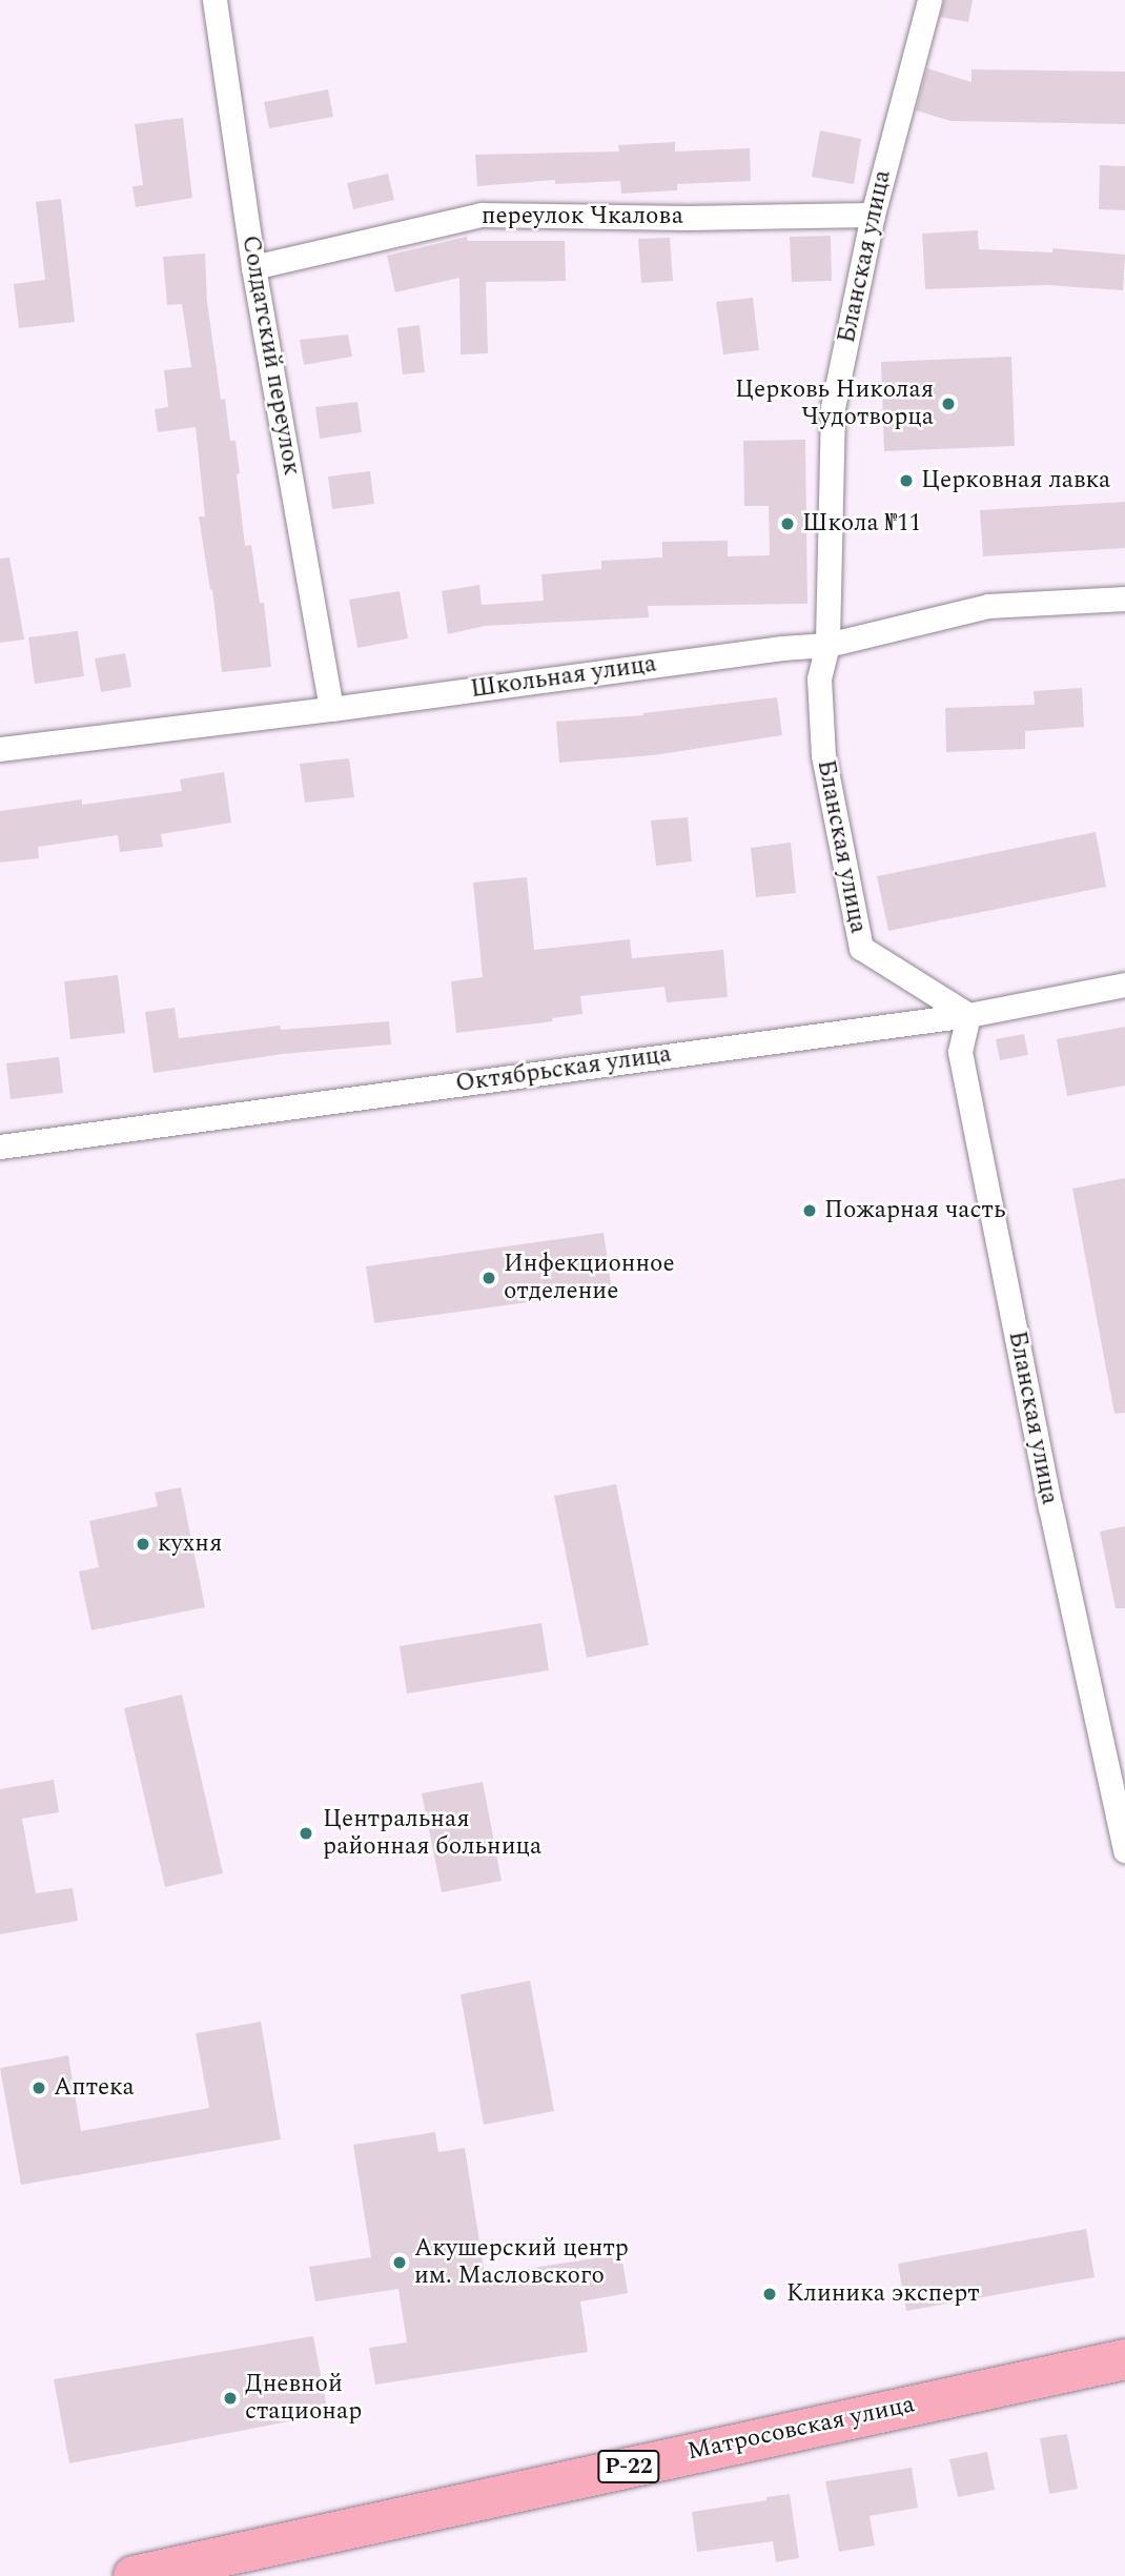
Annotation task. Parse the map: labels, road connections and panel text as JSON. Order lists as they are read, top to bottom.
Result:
{
  "streets": {
    "highway": ["Матросовская улица", "Р-22"],
    "street": [
      "переулок Чкалова",
      "Бланская улица",
      "Солдатский переулок",
      "Школьная улица",
      "Октябрьская улица"
    ]
  },
  "crossings": [
    ["переулок Чкалова", "Бланская улица"],
    ["переулок Чкалова", "Солдатский переулок"],
    ["Бланская улица", "Школьная улица"],
    ["Бланская улица", "Октябрьская улица"],
    ["Солдатский переулок", "Школьная улица"]
  ],
  "places": [
    "Церковь Николая Чудотворца",
    "Церковная лавка",
    "Школа №11",
    "Пожарная часть",
    "Инфекционное отделение",
    "кухня",
    "Центральная районная больница",
    "Аптека",
    "Акушерский центр им. Масловского",
    "Клиника эксперт",
    "Дневной стационар"
  ]
}
